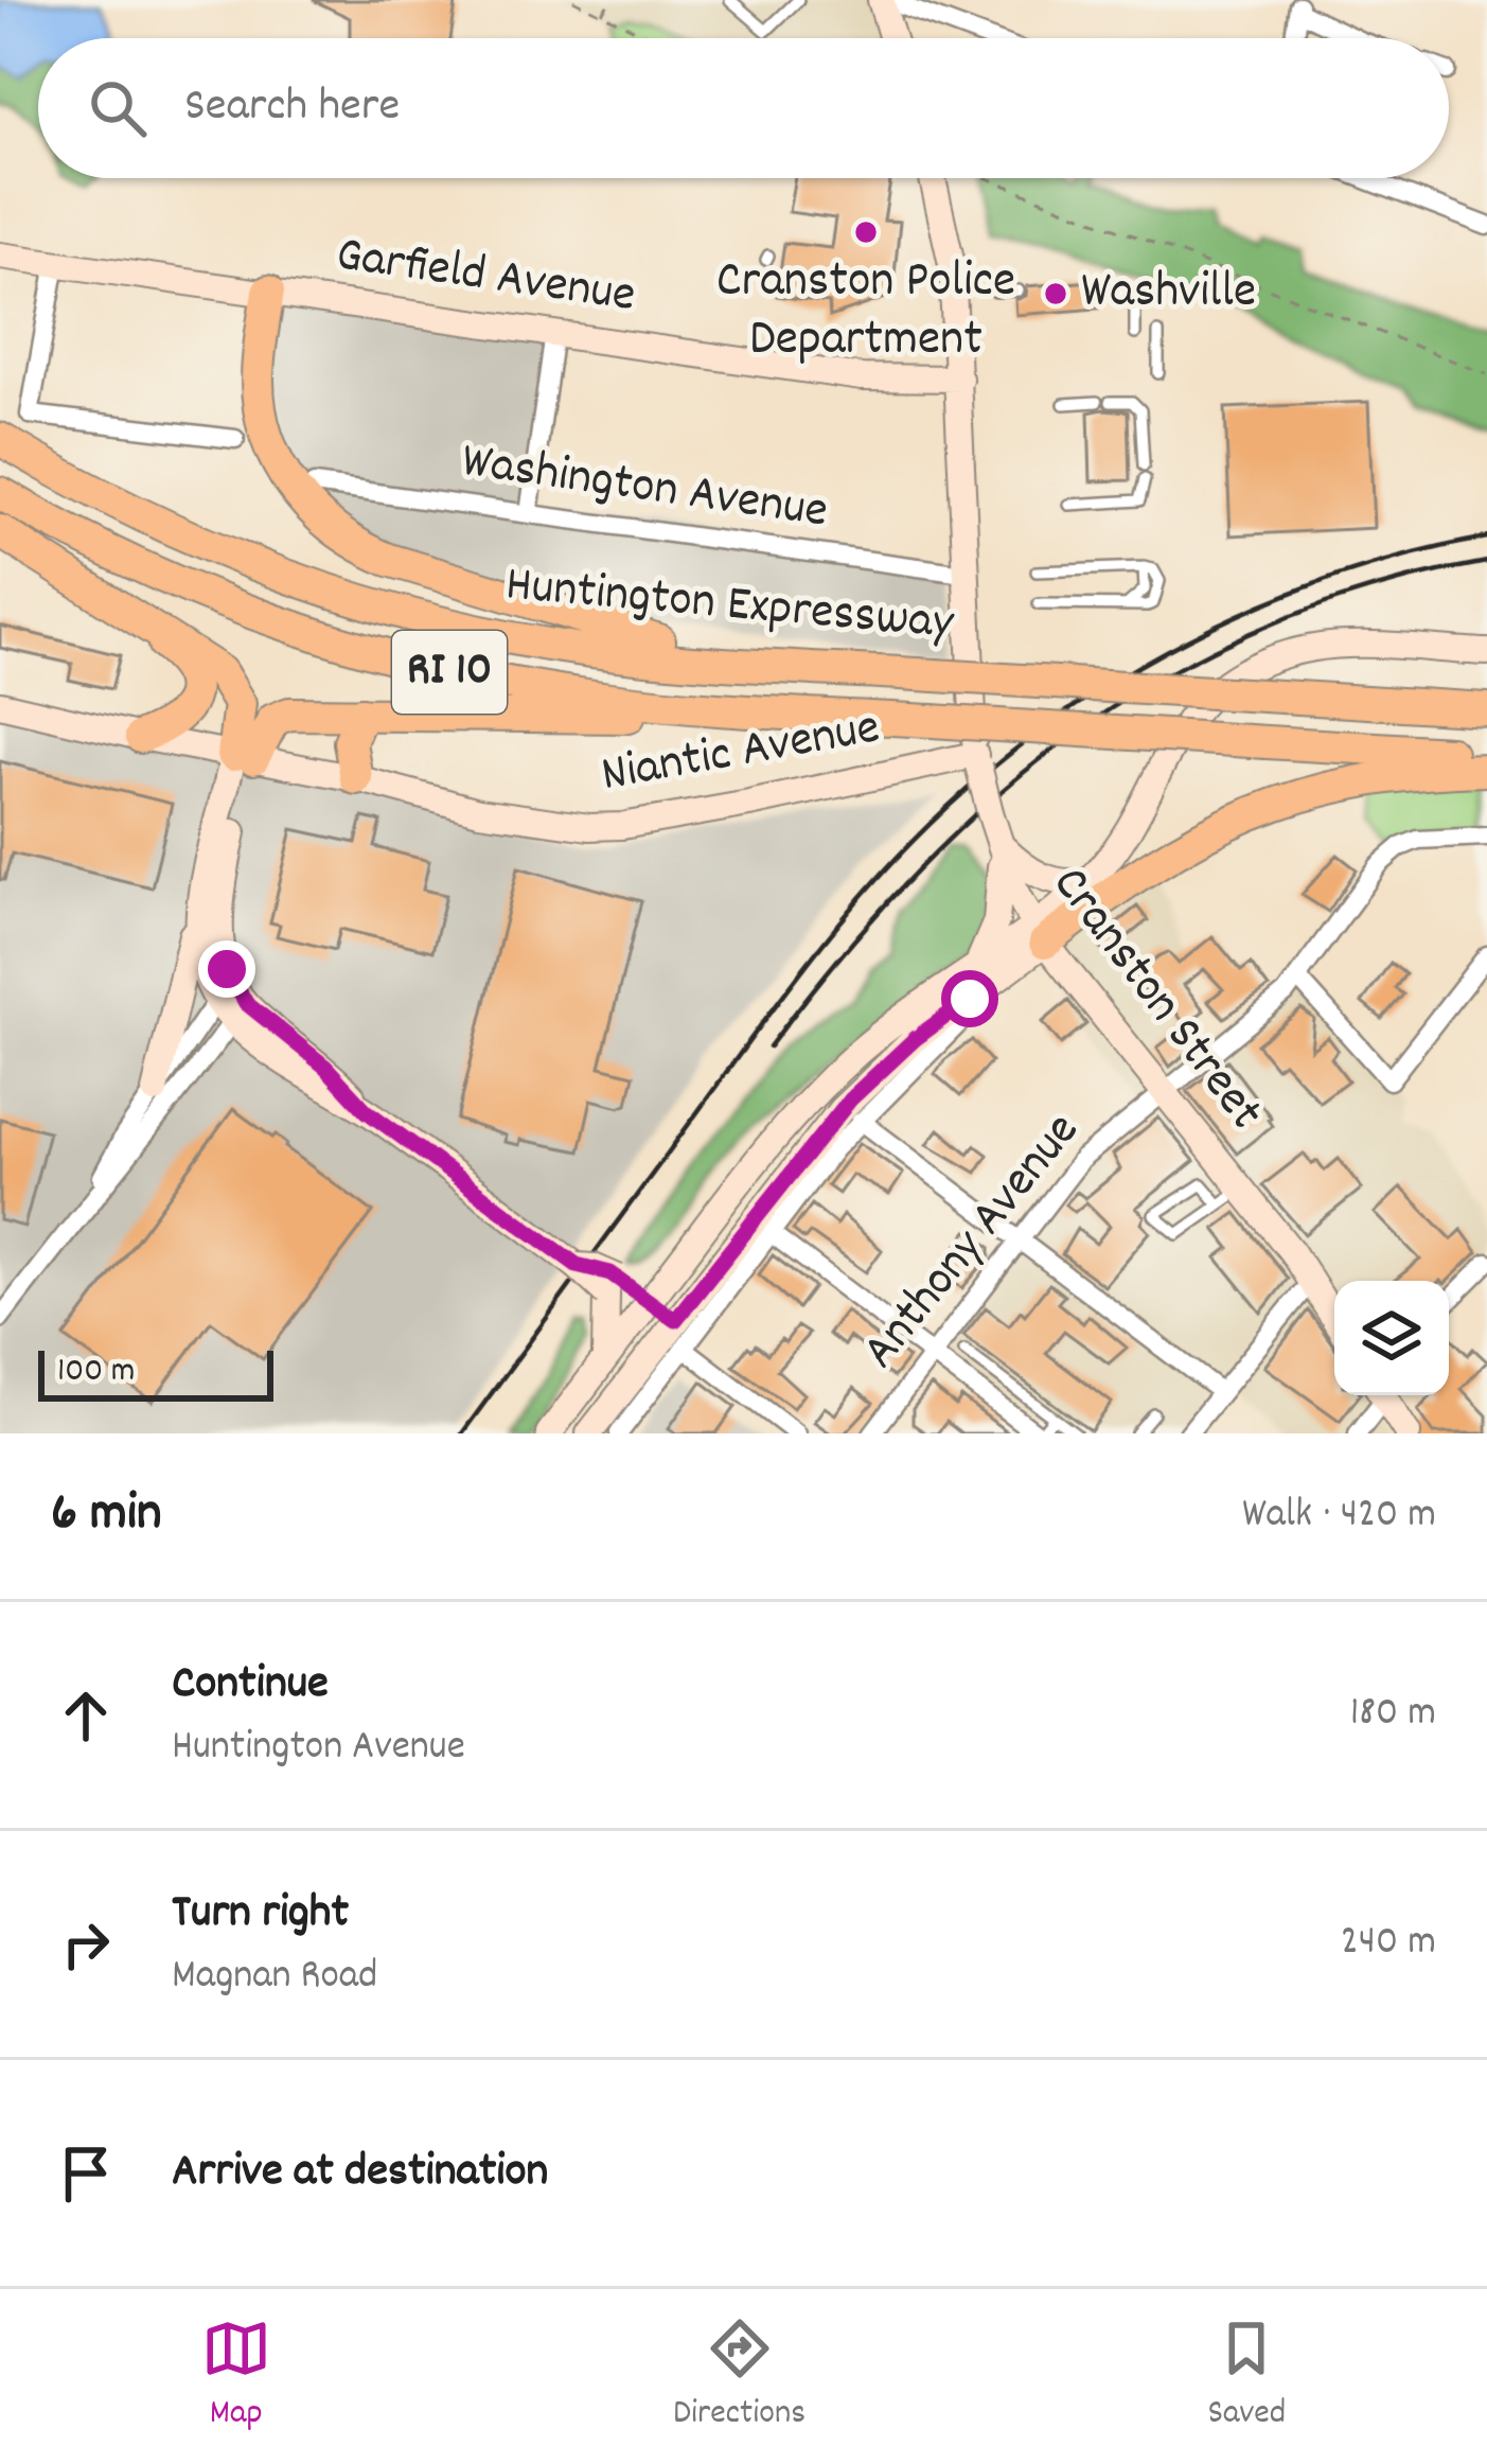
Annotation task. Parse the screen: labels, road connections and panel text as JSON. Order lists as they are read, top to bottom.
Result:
{
  "streets": {
    "highway": ["Huntington Expressway", "RI 10"],
    "main road": ["Garfield Avenue", "Niantic Avenue", "Cranston Street"],
    "street": ["Washington Avenue", "Anthony Avenue"]
  },
  "crossings": [
    ["Garfield Avenue", "Cranston Street"],
    ["Washington Avenue", "Cranston Street"],
    ["Niantic Avenue", "Cranston Street"],
    ["Cranston Street", "Anthony Avenue"]
  ],
  "places": ["Cranston Police Department", "Washville"],
  "scale_bar": "100 m",
  "page": {
    "search": "Search here",
    "scale": "100 m",
    "heading": ["6 min", "Walk · 420 m"],
    "list": [
      ["Continue", "Huntington Avenue", "180 m"],
      ["Turn right", "Magnan Road", "240 m"],
      "Arrive at destination"
    ],
    "nav": ["Map", "Directions", "Saved"]
  }
}
